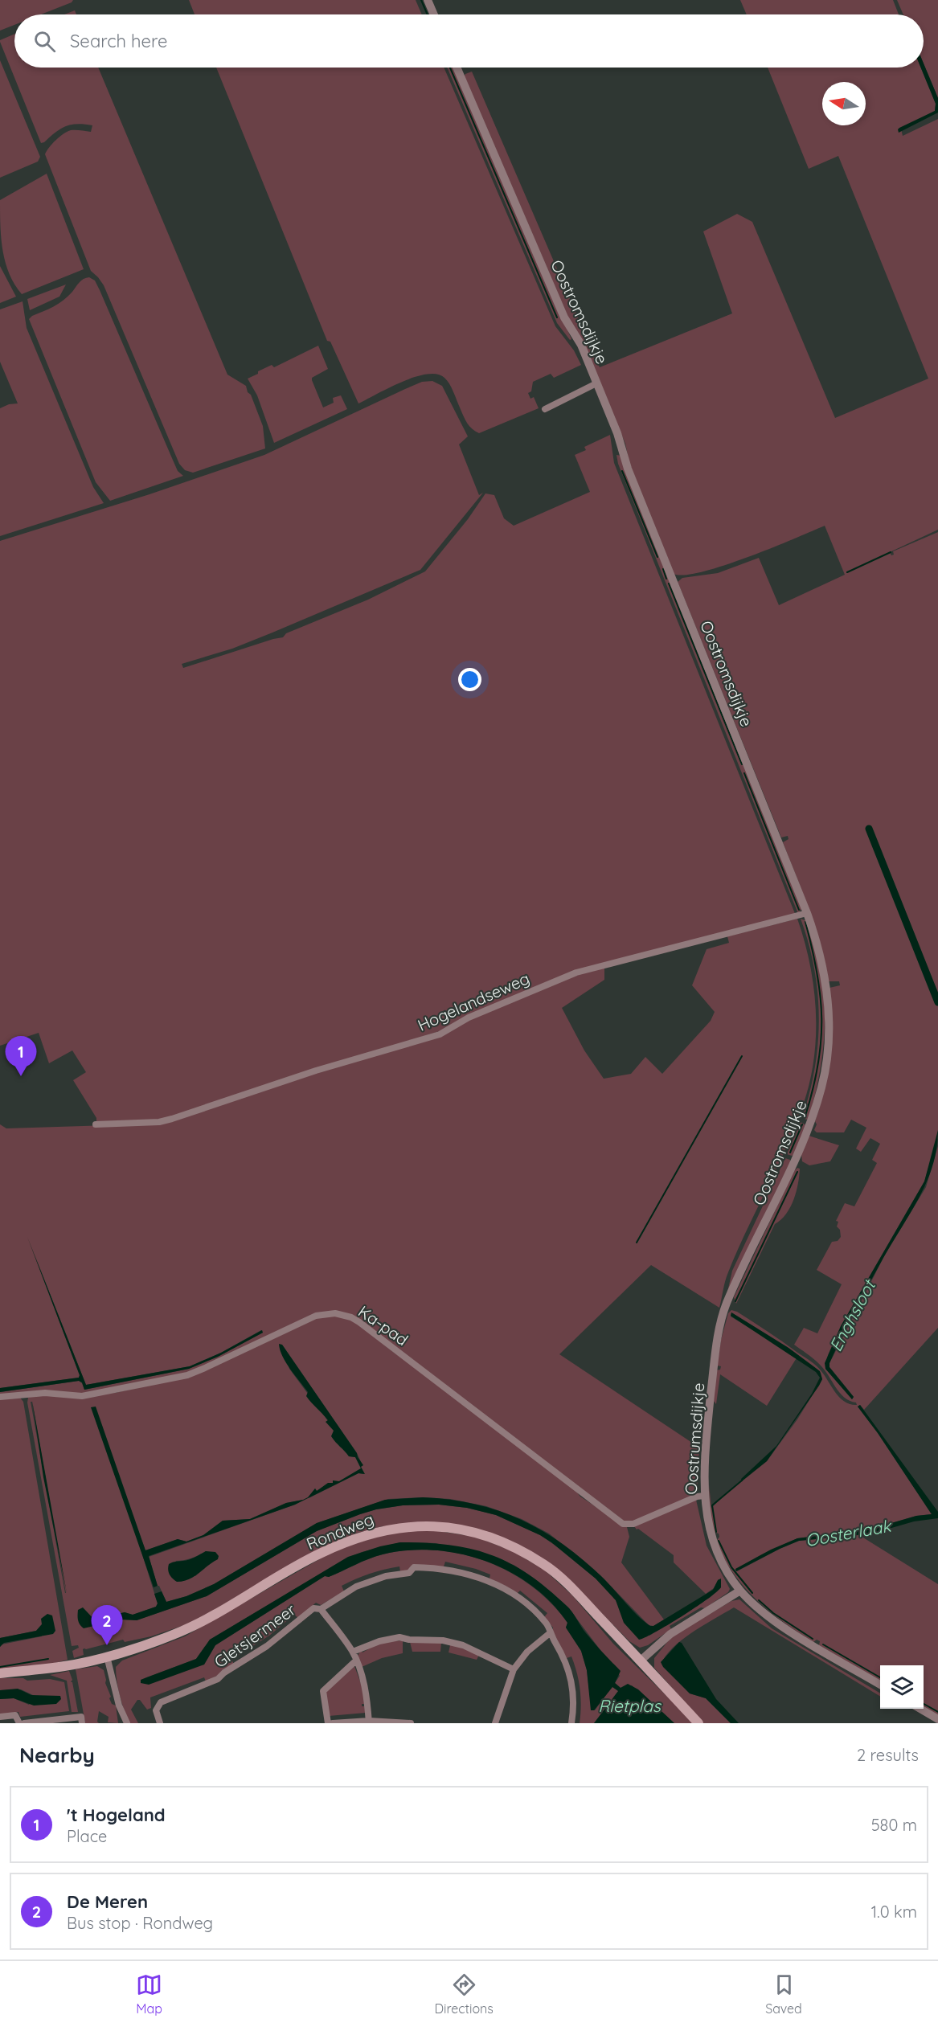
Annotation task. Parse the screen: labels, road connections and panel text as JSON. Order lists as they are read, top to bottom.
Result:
{
  "streets": {
    "main road": ["Rondweg"],
    "street": [
      "Oostromsdijkje",
      "Hogelandseweg",
      "Ka-pad",
      "Oostrumsdijkje",
      "Gletsjermeer"
    ]
  },
  "crossings": [
    ["Oostromsdijkje", "Hogelandseweg"],
    ["Oostromsdijkje", "Oostrumsdijkje"],
    ["Ka-pad", "Oostrumsdijkje"]
  ],
  "water": ["Enghsloot", "Oosterlaak", "Rietplas"],
  "north": "left",
  "page": {
    "search": "Search here",
    "pins": ["1", "2"],
    "heading": ["Nearby", "2 results"],
    "list": [
      {
        "mark": "1",
        "name": "'t Hogeland",
        "note": "Place",
        "value": "580 m"
      },
      {
        "mark": "2",
        "name": "De Meren",
        "note": "Bus stop · Rondweg",
        "value": "1.0 km"
      }
    ],
    "nav": ["Map", "Directions", "Saved"]
  }
}
